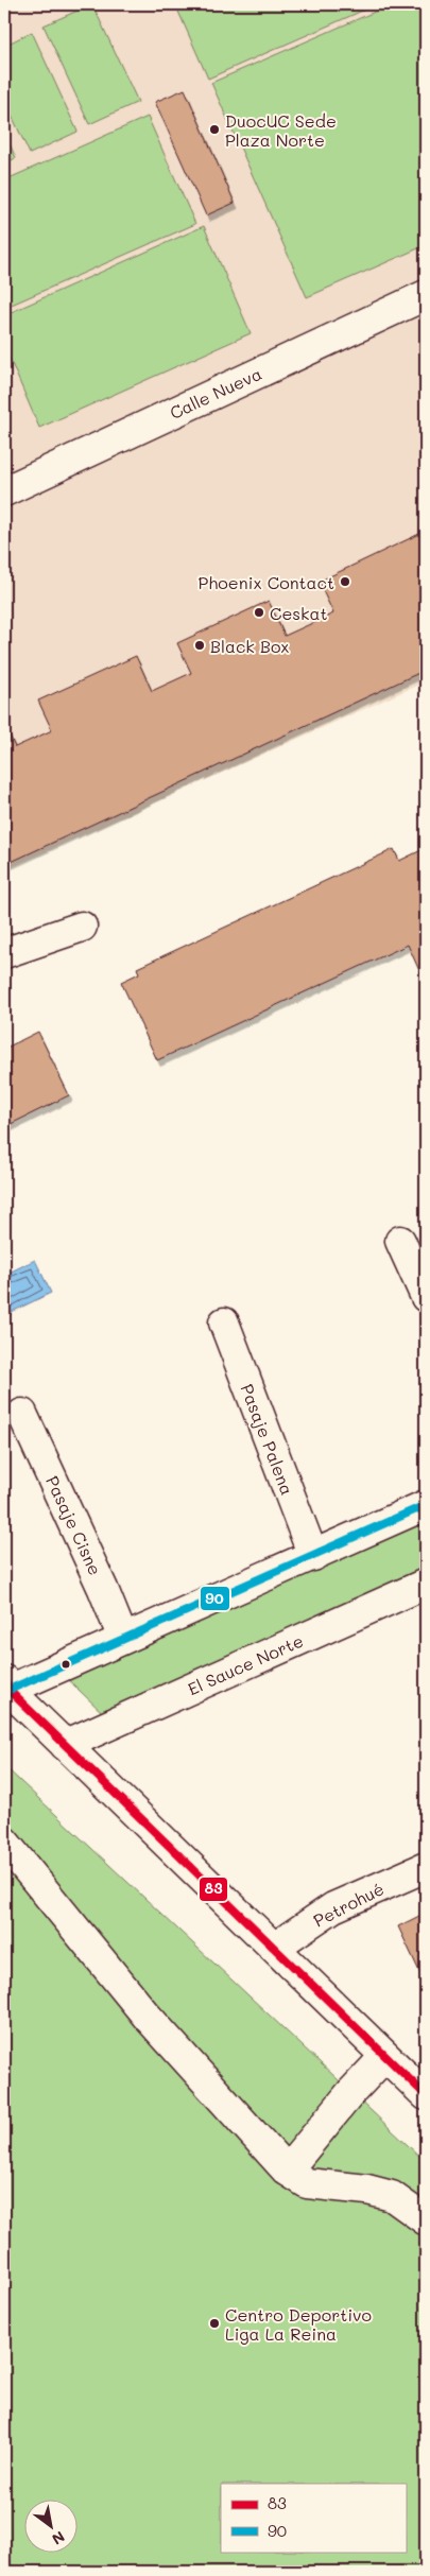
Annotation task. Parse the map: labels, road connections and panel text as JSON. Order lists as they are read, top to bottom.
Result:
{
  "streets": {
    "street": [
      "Calle Nueva",
      "Pasaje Palena",
      "Pasaje Cisne",
      "El Sauce Norte",
      "Petrohué"
    ]
  },
  "places": [
    "DuocUC Sede Plaza Norte",
    "Phoenix Contact",
    "Ceskat",
    "Black Box",
    "Centro Deportivo Liga La Reina"
  ],
  "lines": ["transit line 90", "transit line 83"],
  "legend": ["83", "90"],
  "north": "bottom right"
}
